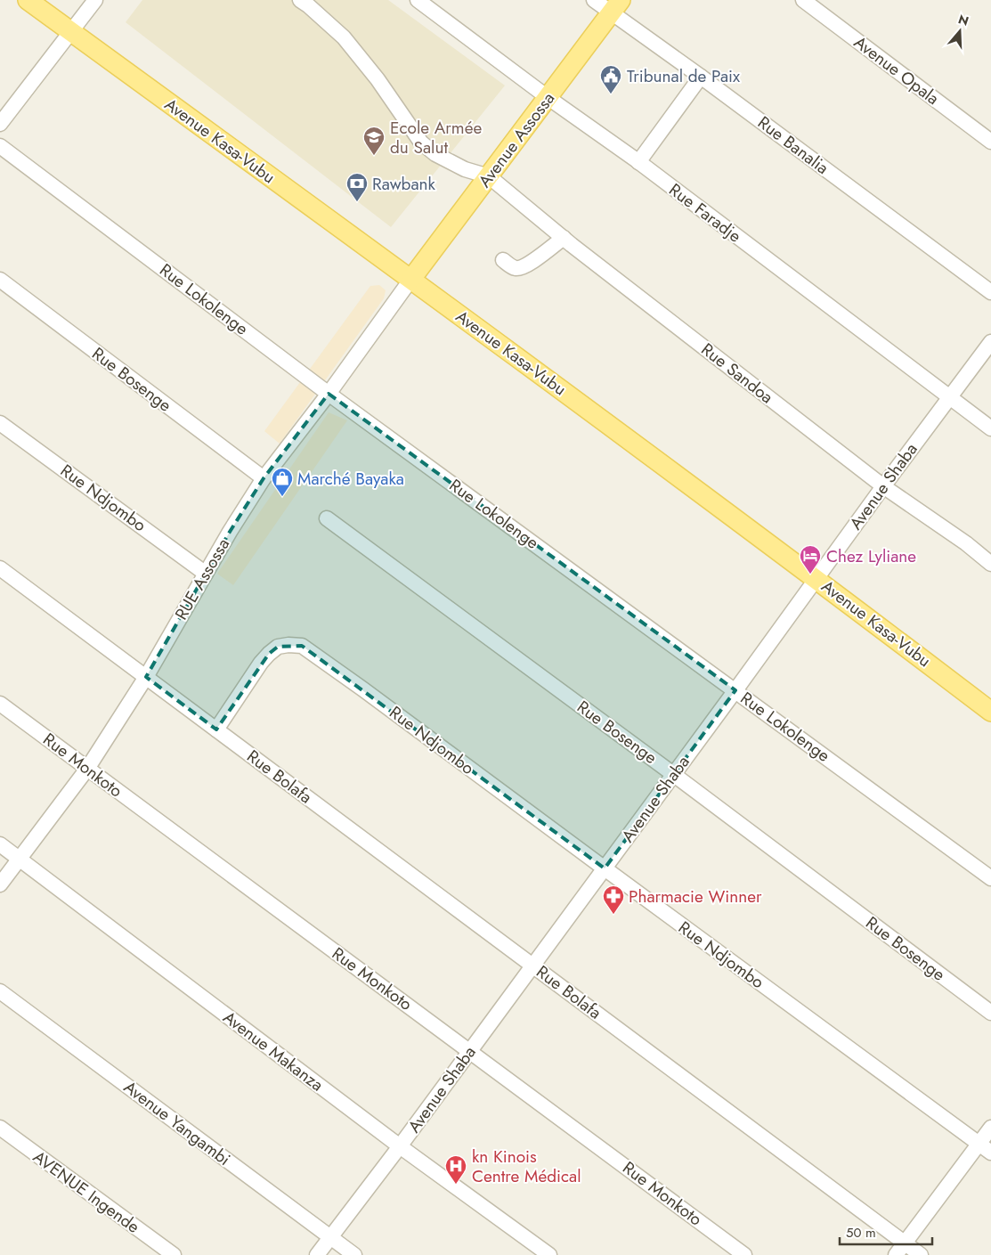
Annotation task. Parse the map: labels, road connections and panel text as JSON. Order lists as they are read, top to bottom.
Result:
{
  "streets": {
    "main road": ["Avenue Assossa", "Avenue Kasa-Vubu"],
    "street": [
      "Avenue Opala",
      "Rue Banalia",
      "Rue Faradje",
      "Rue Lokolenge",
      "Rue Sandoa",
      "Rue Bosenge",
      "Avenue Shaba",
      "Rue Ndjombo",
      "RUE Assossa",
      "Rue Monkoto",
      "Rue Bolafa",
      "Avenue Makanza",
      "Avenue Yangambi",
      "AVENUE Ingende"
    ]
  },
  "crossings": [
    ["Avenue Assossa", "Avenue Kasa-Vubu"],
    ["Avenue Assossa", "Rue Banalia"],
    ["Avenue Assossa", "Rue Faradje"],
    ["Avenue Assossa", "Rue Sandoa"],
    ["Avenue Assossa", "RUE Assossa"],
    ["Avenue Kasa-Vubu", "Avenue Shaba"],
    ["Avenue Kasa-Vubu", "RUE Assossa"],
    ["Rue Faradje", "Avenue Shaba"],
    ["Rue Lokolenge", "Avenue Shaba"],
    ["Rue Lokolenge", "RUE Assossa"],
    ["Rue Sandoa", "Avenue Shaba"],
    ["Rue Bosenge", "Avenue Shaba"],
    ["Rue Bosenge", "RUE Assossa"],
    ["Avenue Shaba", "Rue Ndjombo"],
    ["Avenue Shaba", "Rue Monkoto"],
    ["Avenue Shaba", "Rue Bolafa"],
    ["Avenue Shaba", "Avenue Makanza"],
    ["Avenue Shaba", "Avenue Yangambi"],
    ["Rue Ndjombo", "RUE Assossa"],
    ["Rue Ndjombo", "Rue Bolafa"],
    ["RUE Assossa", "Rue Monkoto"],
    ["RUE Assossa", "Rue Bolafa"],
    ["RUE Assossa", "Avenue Makanza"]
  ],
  "places": {
    "public building": ["Tribunal de Paix"],
    "school or university": ["Ecole Armée du Salut"],
    "bank": ["Rawbank"],
    "shop": ["Marché Bayaka"],
    "hotel": ["Chez Lyliane"],
    "pharmacy": ["Pharmacie Winner"],
    "hospital": ["kn Kinois Centre Médical"]
  },
  "scale_bar": "50 m",
  "north": "top"
}
